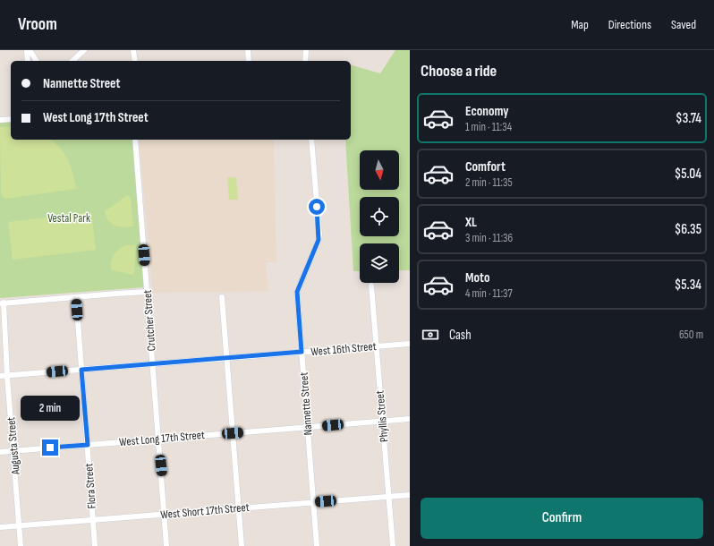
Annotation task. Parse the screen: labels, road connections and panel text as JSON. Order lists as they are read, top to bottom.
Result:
{
  "streets": {
    "street": [
      "Crutcher Street",
      "West 16th Street",
      "Nannette Street",
      "Phyllis Street",
      "West Long 17th Street",
      "Augusta Street",
      "Flora Street",
      "West Short 17th Street"
    ]
  },
  "crossings": [
    ["Crutcher Street", "West 16th Street"],
    ["Crutcher Street", "West Long 17th Street"],
    ["Crutcher Street", "West Short 17th Street"],
    ["West 16th Street", "Nannette Street"],
    ["West 16th Street", "Phyllis Street"],
    ["West 16th Street", "Augusta Street"],
    ["West 16th Street", "Flora Street"],
    ["Nannette Street", "West Long 17th Street"],
    ["Nannette Street", "West Short 17th Street"],
    ["Phyllis Street", "West Long 17th Street"],
    ["Phyllis Street", "West Short 17th Street"],
    ["West Long 17th Street", "Augusta Street"],
    ["West Long 17th Street", "Flora Street"],
    ["Augusta Street", "West Short 17th Street"],
    ["Flora Street", "West Short 17th Street"]
  ],
  "parks": ["Vestal Park"],
  "north": "bottom",
  "page": {
    "header": "Vroom",
    "nav": ["Map", "Directions", "Saved"],
    "heading": "Choose a ride",
    "banner": ["Nannette Street", "West Long 17th Street"],
    "list": [
      {
        "name": "Economy",
        "note": "1 min · 11:34",
        "value": "$3.74"
      },
      {
        "name": "Comfort",
        "note": "2 min · 11:35",
        "value": "$5.04"
      },
      {
        "name": "XL",
        "note": "3 min · 11:36",
        "value": "$6.35"
      },
      {
        "name": "Moto",
        "note": "4 min · 11:37",
        "value": "$5.34"
      }
    ],
    "pay": ["Cash", "650 m"],
    "bubble": "2 min",
    "buttons": "Confirm"
  }
}
